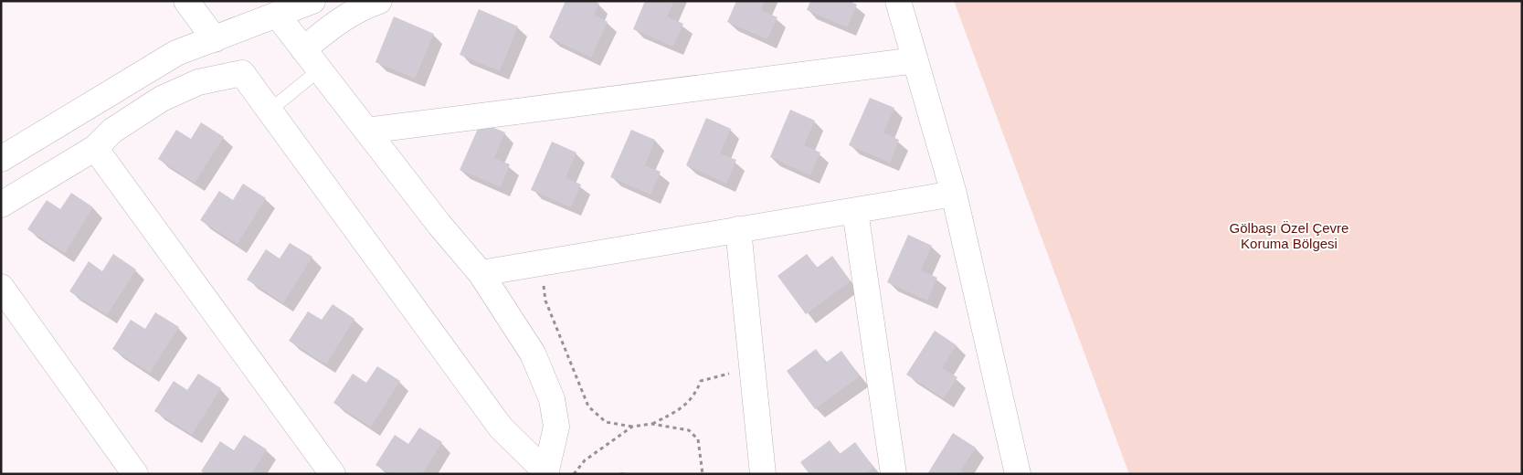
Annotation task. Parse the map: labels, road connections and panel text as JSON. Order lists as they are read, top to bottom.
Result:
{
  "parks": ["Gölbaşı Özel Çevre Koruma Bölgesi"]
}
